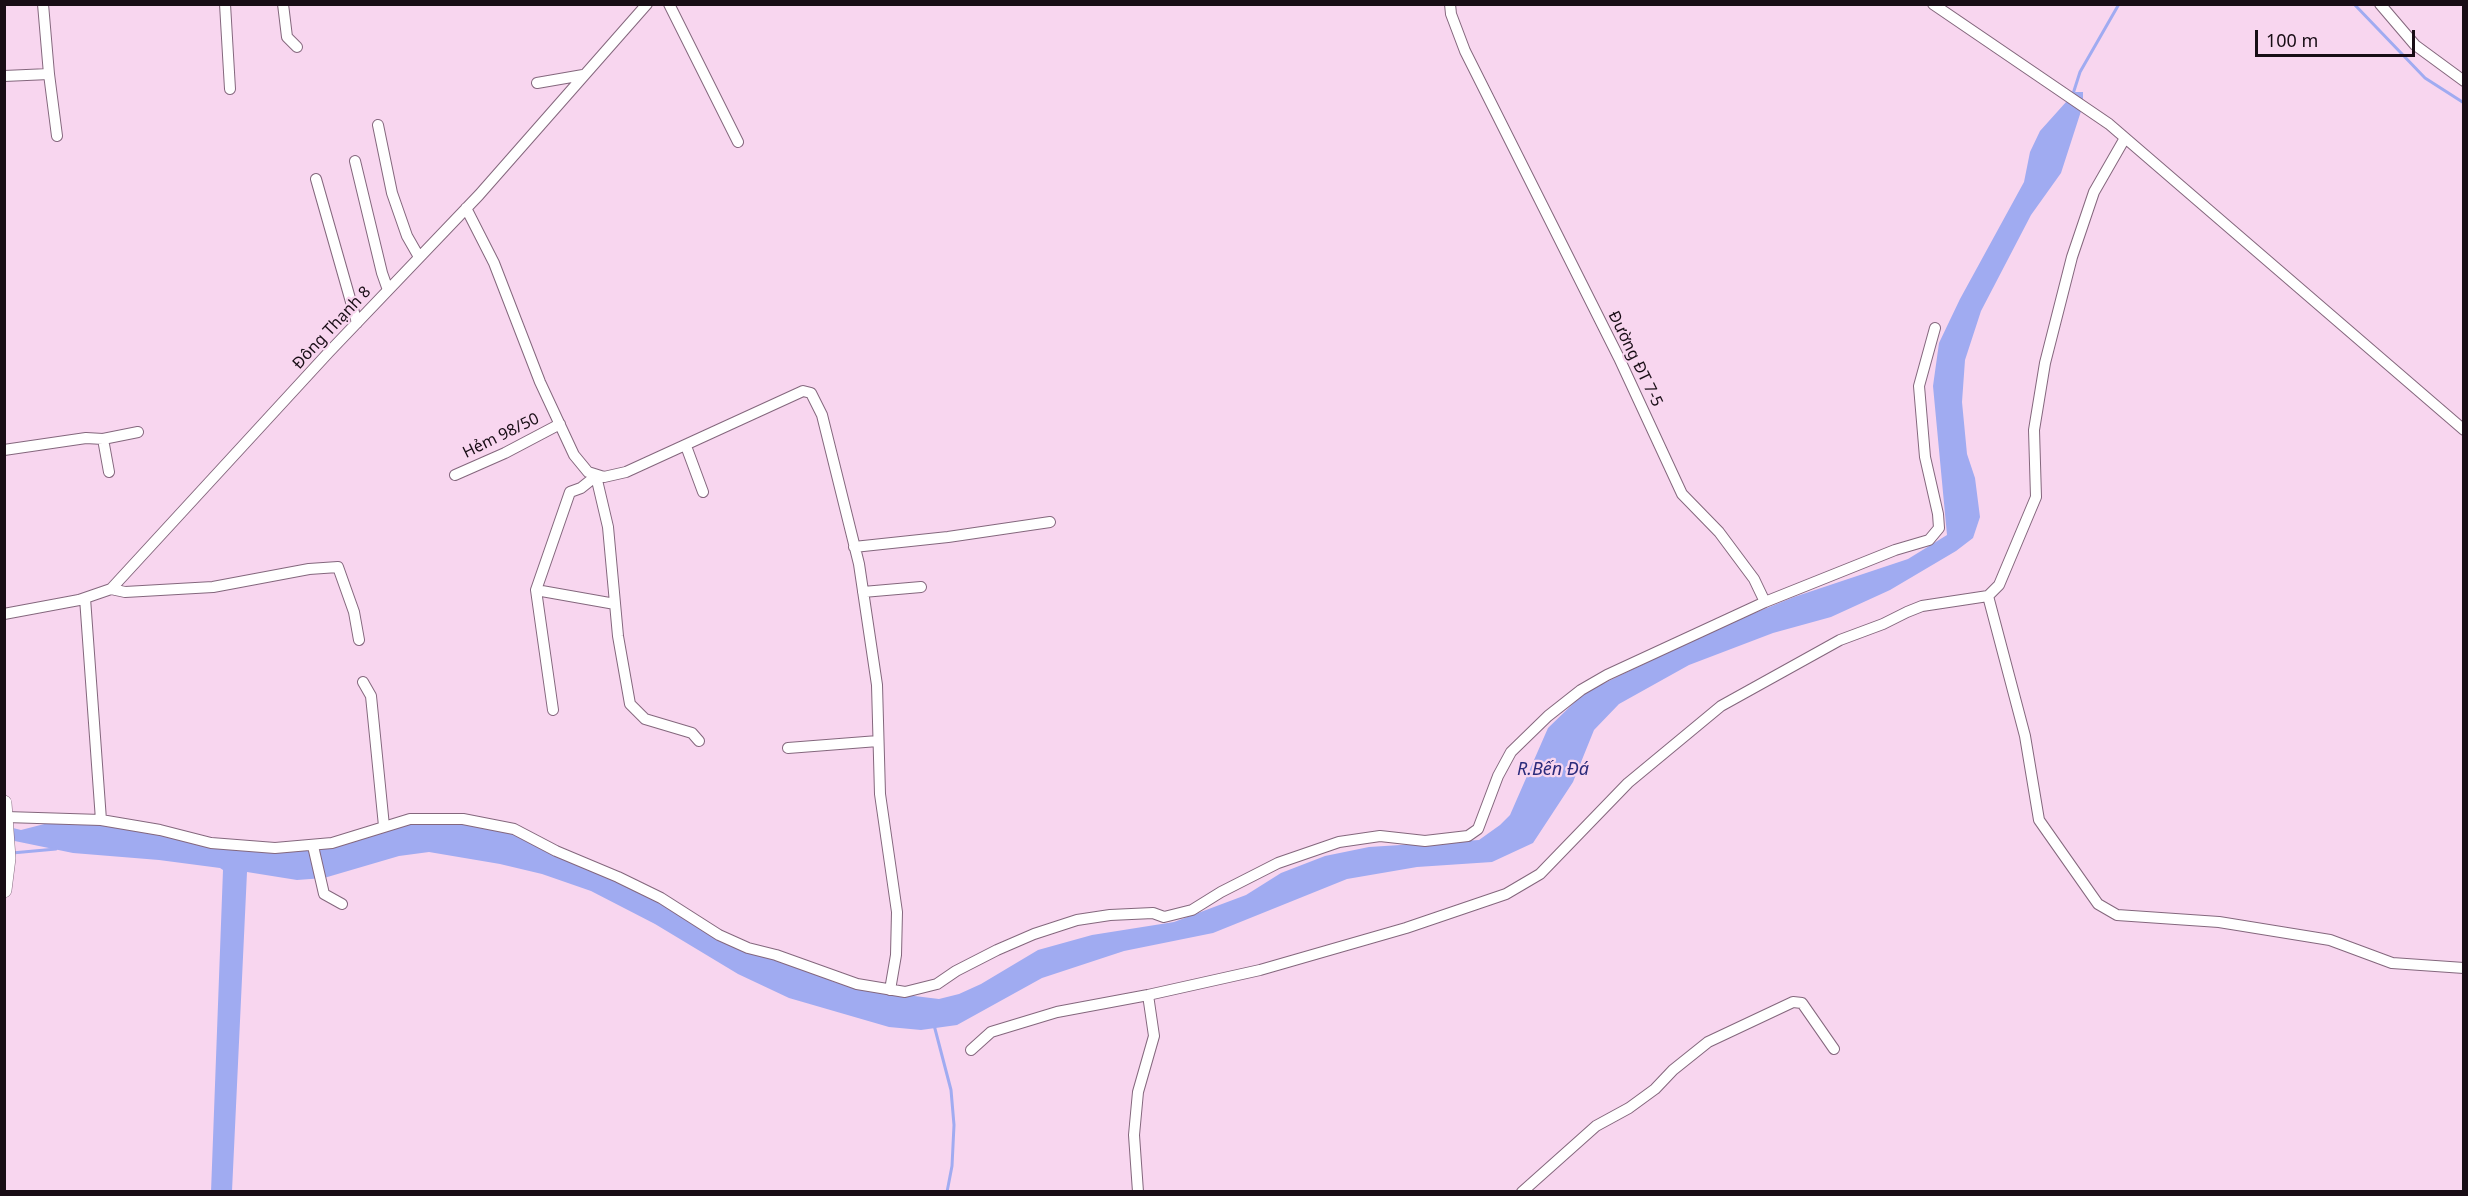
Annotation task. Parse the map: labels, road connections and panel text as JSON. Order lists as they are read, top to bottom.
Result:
{
  "streets": {
    "street": ["Đông Thạnh 8", "Đường ĐT 7-5", "Hẻm 98/50"]
  },
  "water": ["R.Bến Đá"],
  "scale_bar": "100 m"
}
